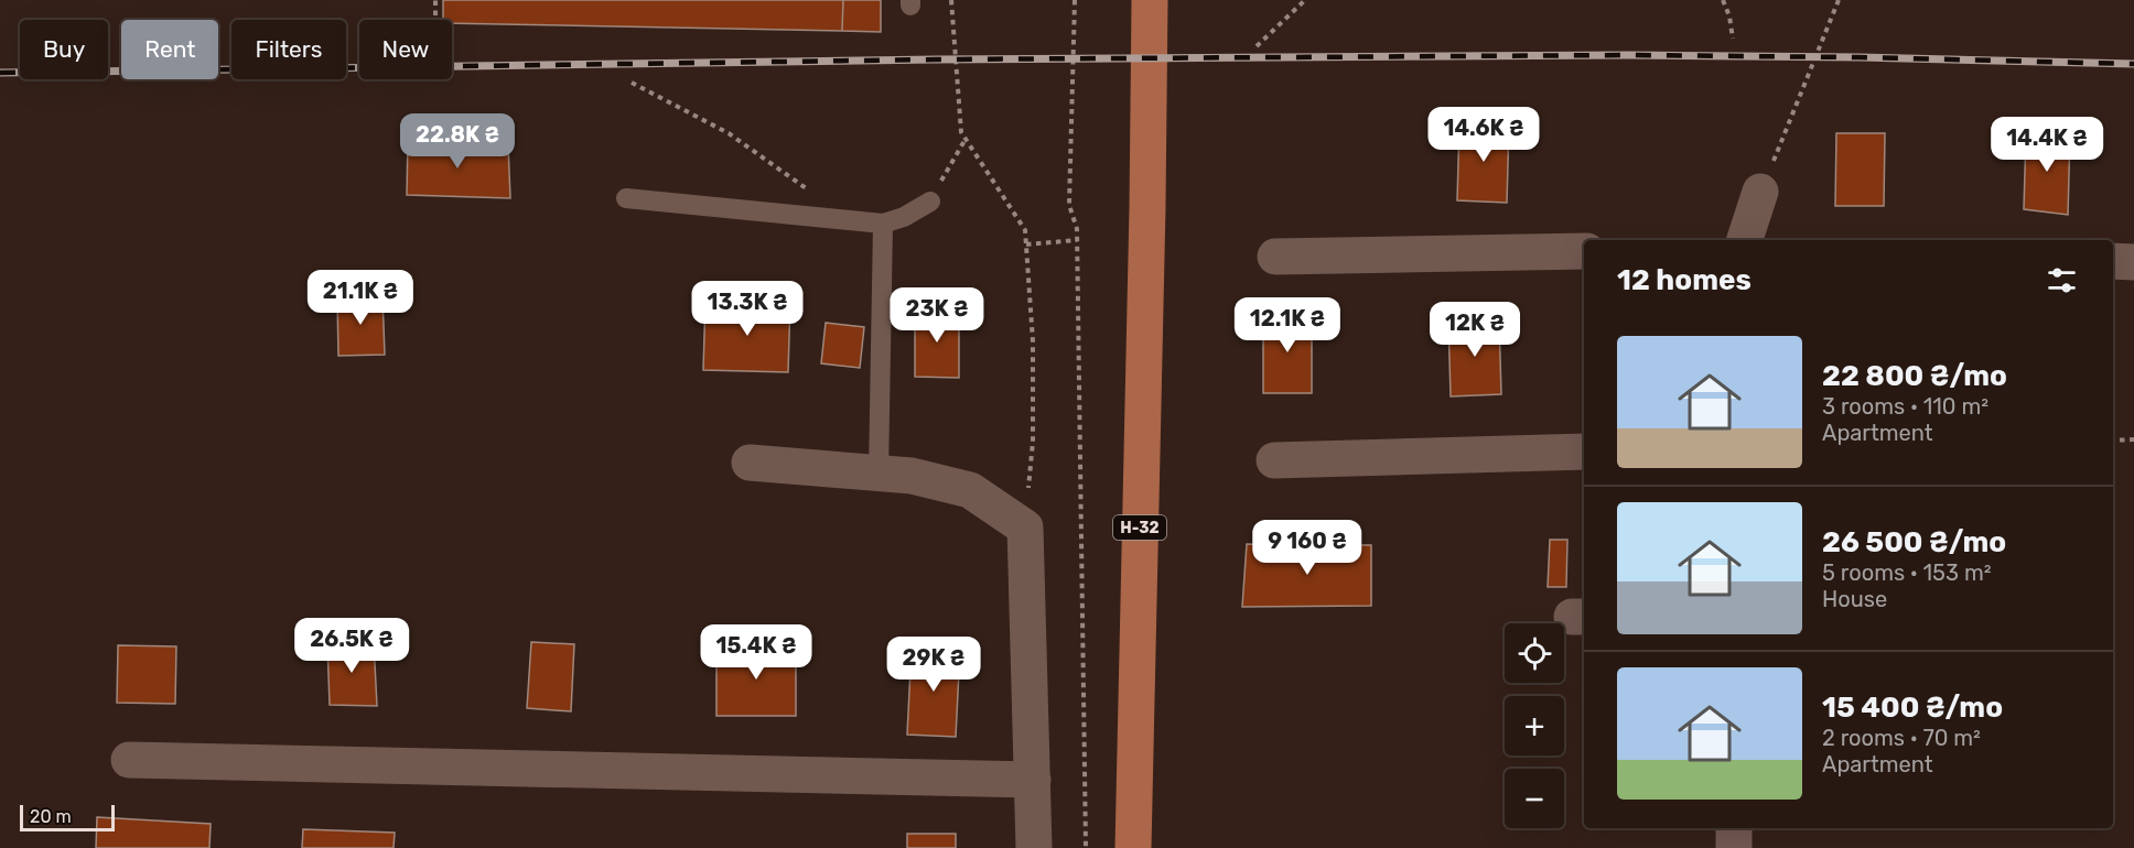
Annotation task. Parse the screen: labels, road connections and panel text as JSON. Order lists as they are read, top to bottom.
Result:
{
  "streets": {
    "main road": ["Н-32"]
  },
  "scale_bar": "20 m",
  "page": {
    "chip": [
      "Buy",
      "Rent",
      "Filters",
      "New"
    ],
    "price": [
      "14.6K ₴",
      "22.8K ₴",
      "14.4K ₴",
      "21.1K ₴",
      "13.3K ₴",
      "23K ₴",
      "12.1K ₴",
      "12K ₴",
      "9 160 ₴",
      "26.5K ₴",
      "15.4K ₴",
      "29K ₴"
    ],
    "heading": "12 homes",
    "list": [
      {
        "name": "22 800 ₴/mo",
        "note": "3 rooms · 110 m² · Apartment"
      },
      {
        "name": "26 500 ₴/mo",
        "note": "5 rooms · 153 m² · House"
      },
      {
        "name": "15 400 ₴/mo",
        "note": "2 rooms · 70 m² · Apartment"
      }
    ],
    "map_buttons": ["+", "−"],
    "scale": "20 m"
  }
}
